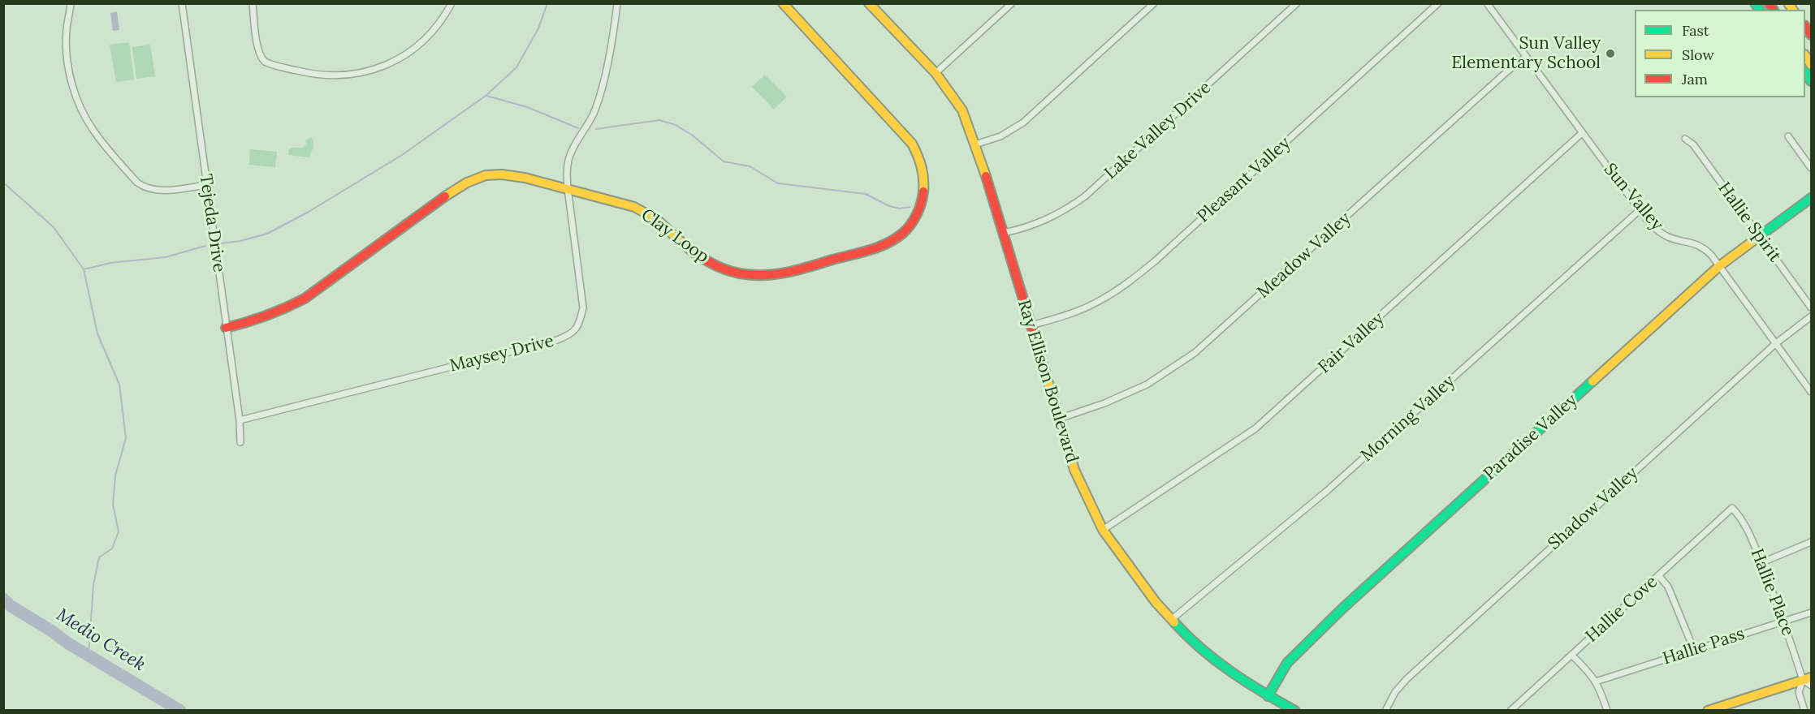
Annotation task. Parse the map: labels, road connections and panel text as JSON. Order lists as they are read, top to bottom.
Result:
{
  "streets": {
    "main road": ["Clay Loop", "Ray Ellison Boulevard", "Paradise Valley"],
    "street": [
      "Lake Valley Drive",
      "Pleasant Valley",
      "Sun Valley",
      "Hallie Spirit",
      "Tejeda Drive",
      "Meadow Valley",
      "Fair Valley",
      "Maysey Drive",
      "Morning Valley",
      "Shadow Valley",
      "Hallie Place",
      "Hallie Cove",
      "Hallie Pass"
    ]
  },
  "crossings": [
    ["Lake Valley Drive", "Ray Ellison Boulevard"],
    ["Pleasant Valley", "Ray Ellison Boulevard"],
    ["Sun Valley", "Meadow Valley"],
    ["Sun Valley", "Fair Valley"],
    ["Sun Valley", "Morning Valley"],
    ["Sun Valley", "Paradise Valley"],
    ["Sun Valley", "Shadow Valley"],
    ["Hallie Spirit", "Paradise Valley"],
    ["Tejeda Drive", "Clay Loop"],
    ["Tejeda Drive", "Maysey Drive"],
    ["Clay Loop", "Maysey Drive"],
    ["Meadow Valley", "Ray Ellison Boulevard"],
    ["Fair Valley", "Ray Ellison Boulevard"],
    ["Ray Ellison Boulevard", "Morning Valley"],
    ["Ray Ellison Boulevard", "Paradise Valley"],
    ["Hallie Place", "Hallie Cove"],
    ["Hallie Place", "Hallie Pass"]
  ],
  "water": ["Medio Creek"],
  "places": ["Sun Valley Elementary School"],
  "legend": ["Fast", "Slow", "Jam"]
}
